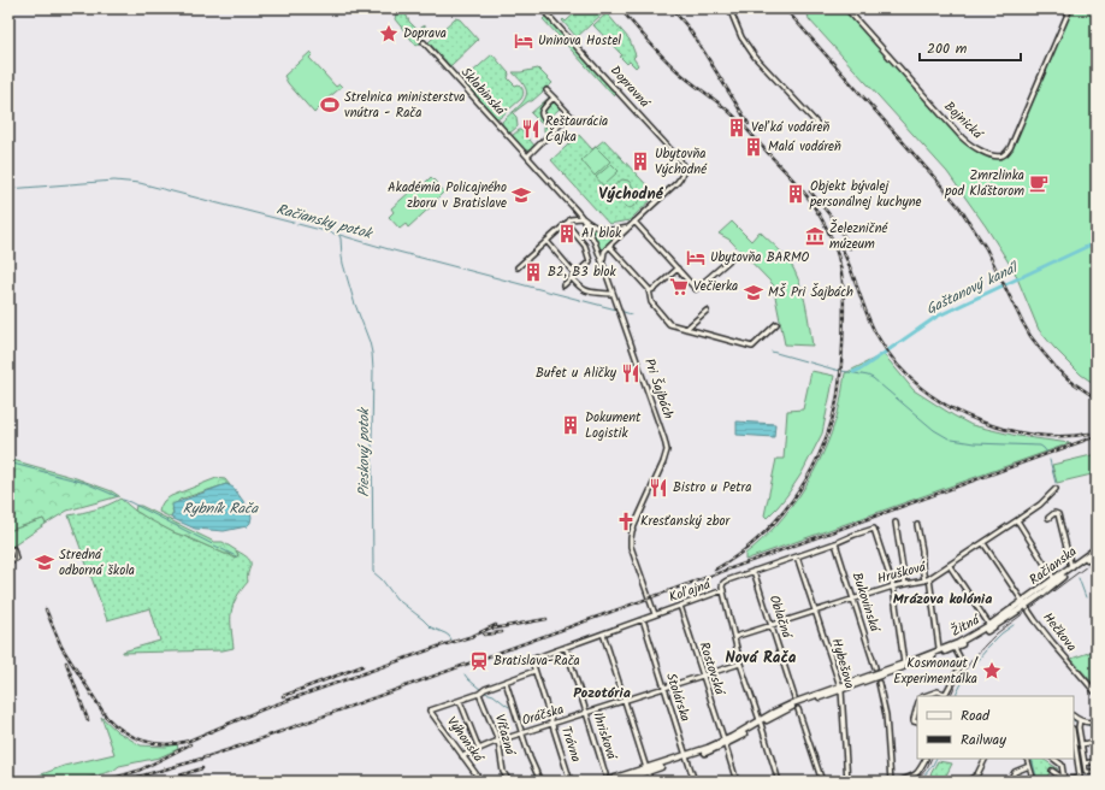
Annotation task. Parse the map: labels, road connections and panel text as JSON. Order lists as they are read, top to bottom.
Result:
{
  "streets": {
    "main road": ["Račianska", "Žitná"],
    "street": [
      "Dopravná",
      "Sklabinská",
      "Bojnická",
      "Pri Šajbách",
      "Hrušková",
      "Koľajná",
      "Bukovinská",
      "Oblačná",
      "Hečkova",
      "Hybešova",
      "Rostovská",
      "Stolárska",
      "Oráčska",
      "Víťazná",
      "Ihrisková",
      "Výhonská",
      "Trávna"
    ]
  },
  "crossings": [
    ["Sklabinská", "Pri Šajbách"],
    ["Pri Šajbách", "Koľajná"],
    ["Račianska", "Žitná"],
    ["Račianska", "Hečkova"],
    ["Hrušková", "Koľajná"],
    ["Hrušková", "Bukovinská"],
    ["Hrušková", "Oblačná"],
    ["Hrušková", "Hečkova"],
    ["Hrušková", "Hybešova"],
    ["Koľajná", "Bukovinská"],
    ["Koľajná", "Oblačná"],
    ["Koľajná", "Hybešova"],
    ["Koľajná", "Rostovská"],
    ["Koľajná", "Stolárska"],
    ["Koľajná", "Ihrisková"],
    ["Koľajná", "Trávna"],
    ["Žitná", "Hečkova"],
    ["Žitná", "Hybešova"],
    ["Žitná", "Stolárska"],
    ["Rostovská", "Oráčska"],
    ["Stolárska", "Oráčska"],
    ["Oráčska", "Víťazná"],
    ["Oráčska", "Ihrisková"],
    ["Oráčska", "Výhonská"],
    ["Oráčska", "Trávna"]
  ],
  "districts": [
    "Východné",
    "Mrázova kolónia",
    "Nová Rača",
    "Pozotória"
  ],
  "water": [
    "Račiansky potok",
    "Gaštanový kanál",
    "Pieskový potok",
    "Rybník Rača"
  ],
  "places": {
    "place": ["Doprava", "Kosmonaut / Experimentálka"],
    "hotel": ["Uninova Hostel", "Ubytovňa BARMO"],
    "sports": ["Strelnica ministerstva vnútra - Rača"],
    "building": [
      "Veľká vodáreň",
      "Malá vodáreň",
      "Ubytovňa Východné",
      "Objekt bývalej personálnej kuchyne",
      "A1 blok",
      "B2, B3 blok",
      "Dokument Logistik"
    ],
    "restaurant": ["Reštaurácia Čajka", "Bufet u Aličky", "Bistro u Petra"],
    "cafe": ["Zmrzlinka pod Kláštorom"],
    "school or university": ["Akadémia Policajného zboru v Bratislave", "MŠ Pri Šajbách", "Stredná odborná škola"],
    "museum": ["Železničné múzeum"],
    "supermarket": ["Večierka"],
    "church": ["Kresťanský zbor"],
    "station": ["Bratislava-Rača"]
  },
  "legend": ["Road", "Railway"],
  "scale_bar": "200 m"
}
